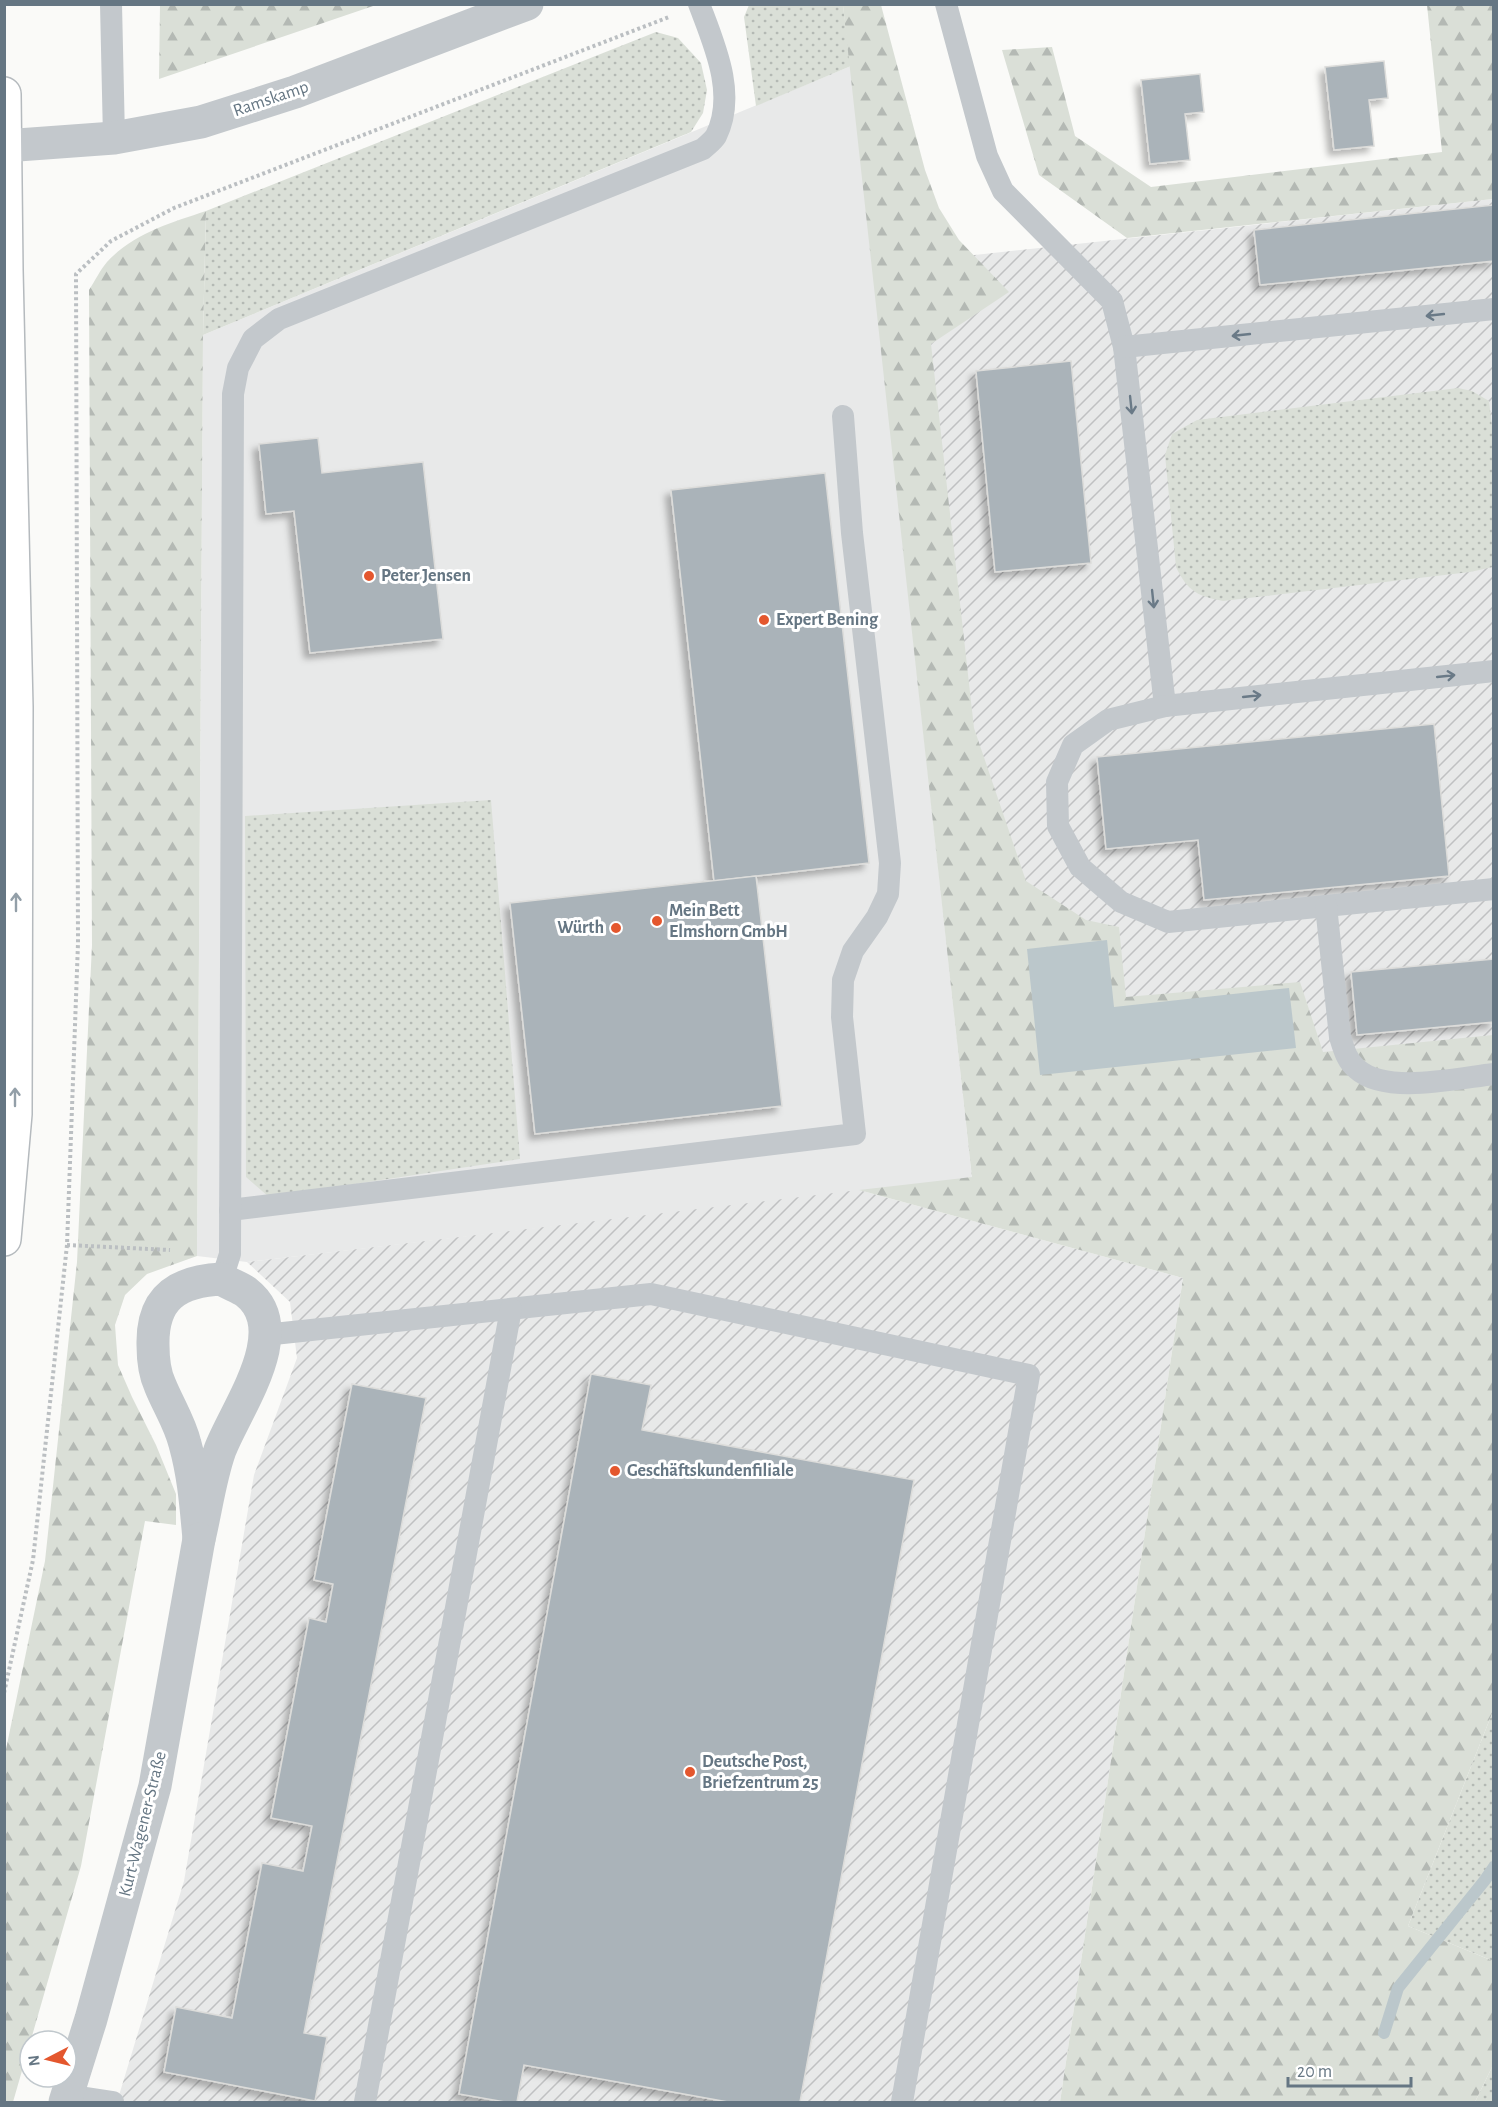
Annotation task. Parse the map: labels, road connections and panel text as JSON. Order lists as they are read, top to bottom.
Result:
{
  "streets": {
    "street": ["Ramskamp", "Kurt-Wagener-Straße"]
  },
  "places": [
    "Peter Jensen",
    "Expert Bening",
    "Mein Bett Elmshorn GmbH",
    "Würth",
    "Geschäftskundenfiliale",
    "Deutsche Post, Briefzentrum 25"
  ],
  "scale_bar": "20 m",
  "north": "left"
}
